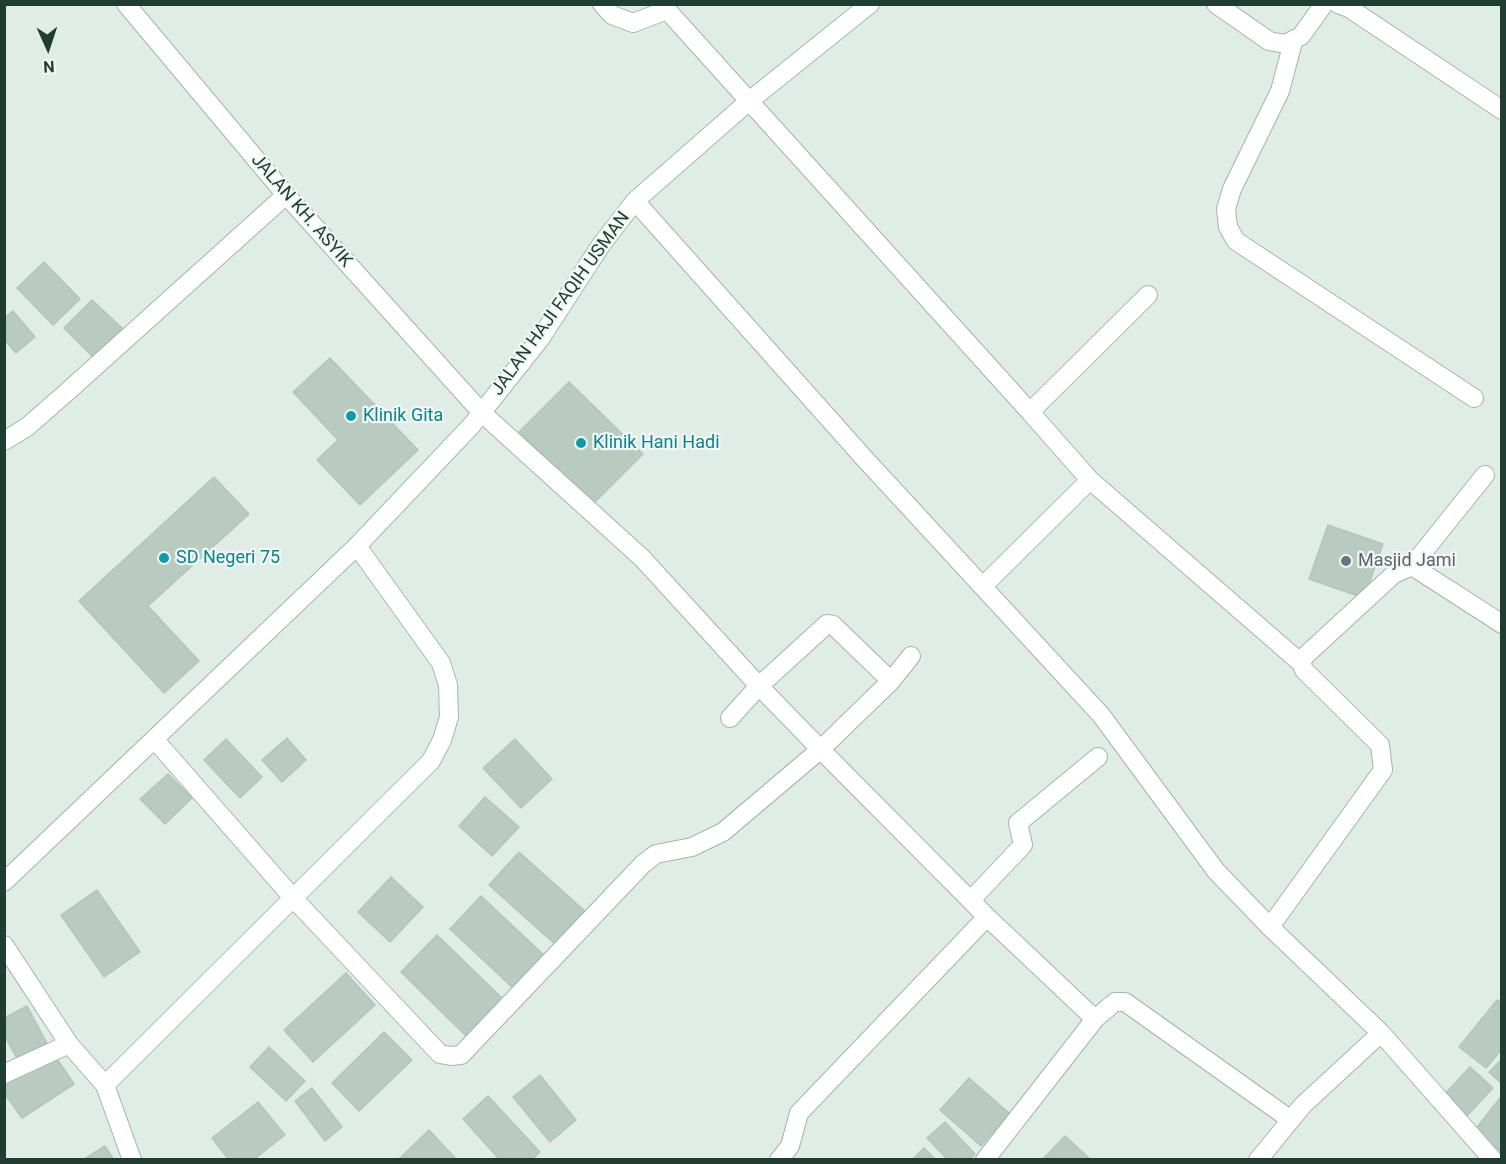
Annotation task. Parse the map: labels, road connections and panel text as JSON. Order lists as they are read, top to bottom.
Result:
{
  "streets": {
    "street": ["JALAN KH. ASYIK", "JALAN HAJI FAQIH USMAN"]
  },
  "crossings": [
    ["JALAN KH. ASYIK", "JALAN HAJI FAQIH USMAN"]
  ],
  "places": [
    "Klinik Gita",
    "Klinik Hani Hadi",
    "SD Negeri 75",
    "Masjid Jami"
  ],
  "north": "bottom"
}
